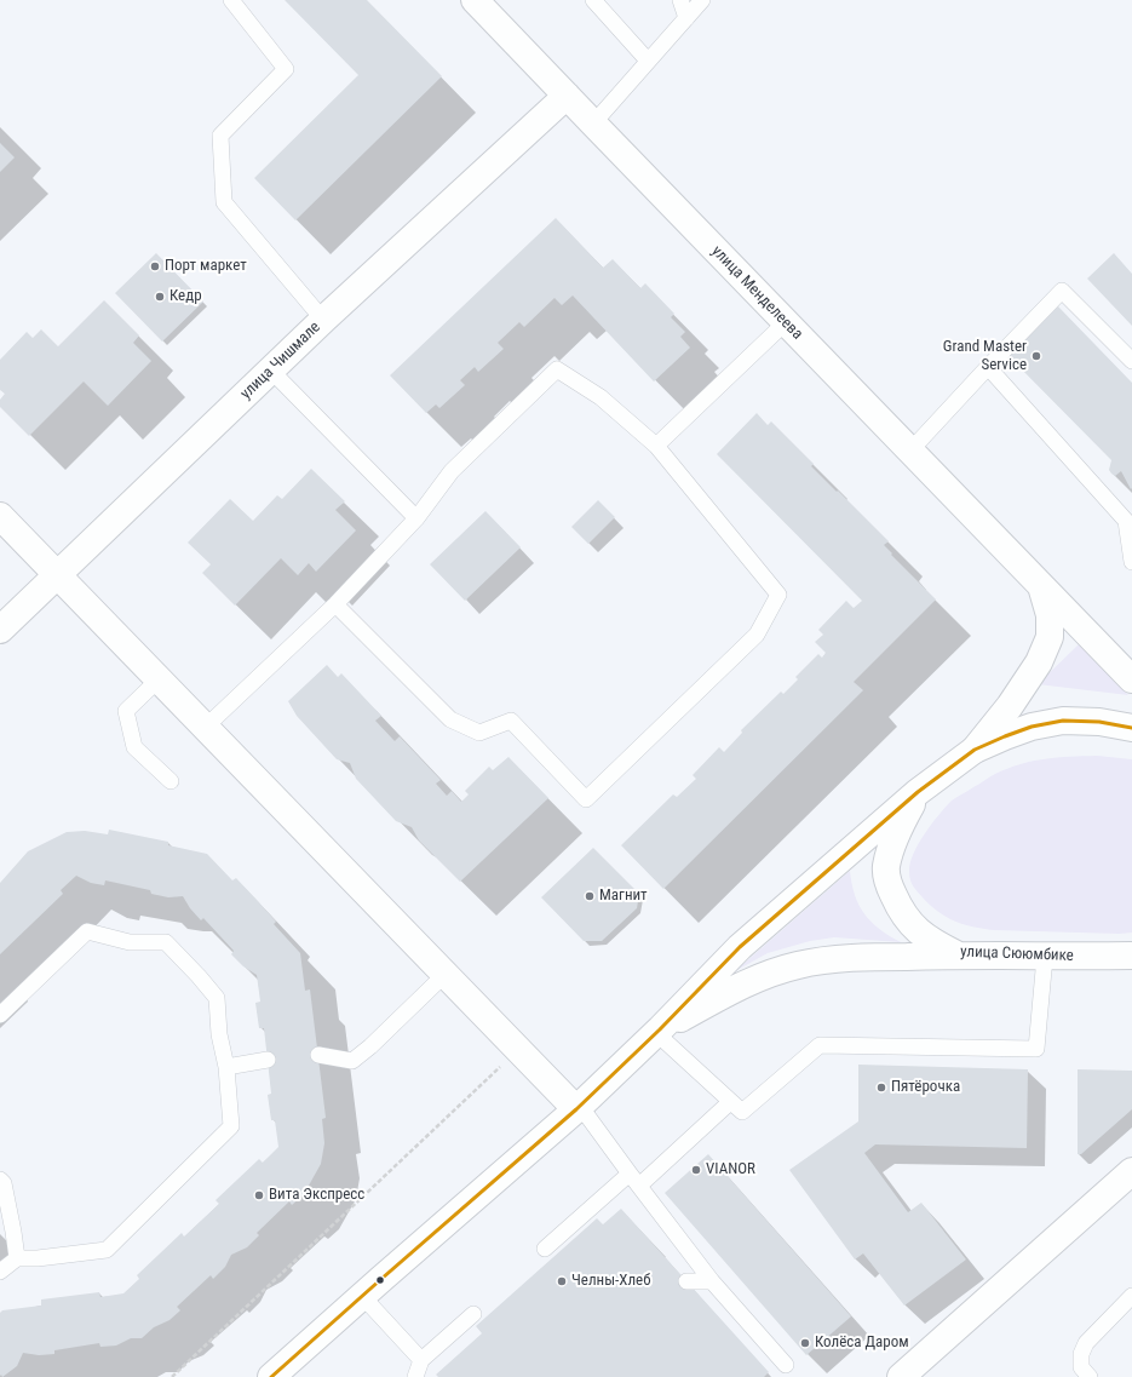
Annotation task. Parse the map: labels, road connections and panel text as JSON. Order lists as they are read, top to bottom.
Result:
{
  "streets": {
    "street": ["улица Менделеева", "улица Чишмале", "улица Сююмбике"]
  },
  "crossings": [
    ["улица Менделеева", "улица Чишмале"]
  ],
  "places": [
    "Порт маркет",
    "Кедр",
    "Grand Master Service",
    "Магнит",
    "Пятёрочка",
    "VIANOR",
    "Вита Экспресс",
    "Челны-Хлеб",
    "Колёса Даром"
  ]
}
